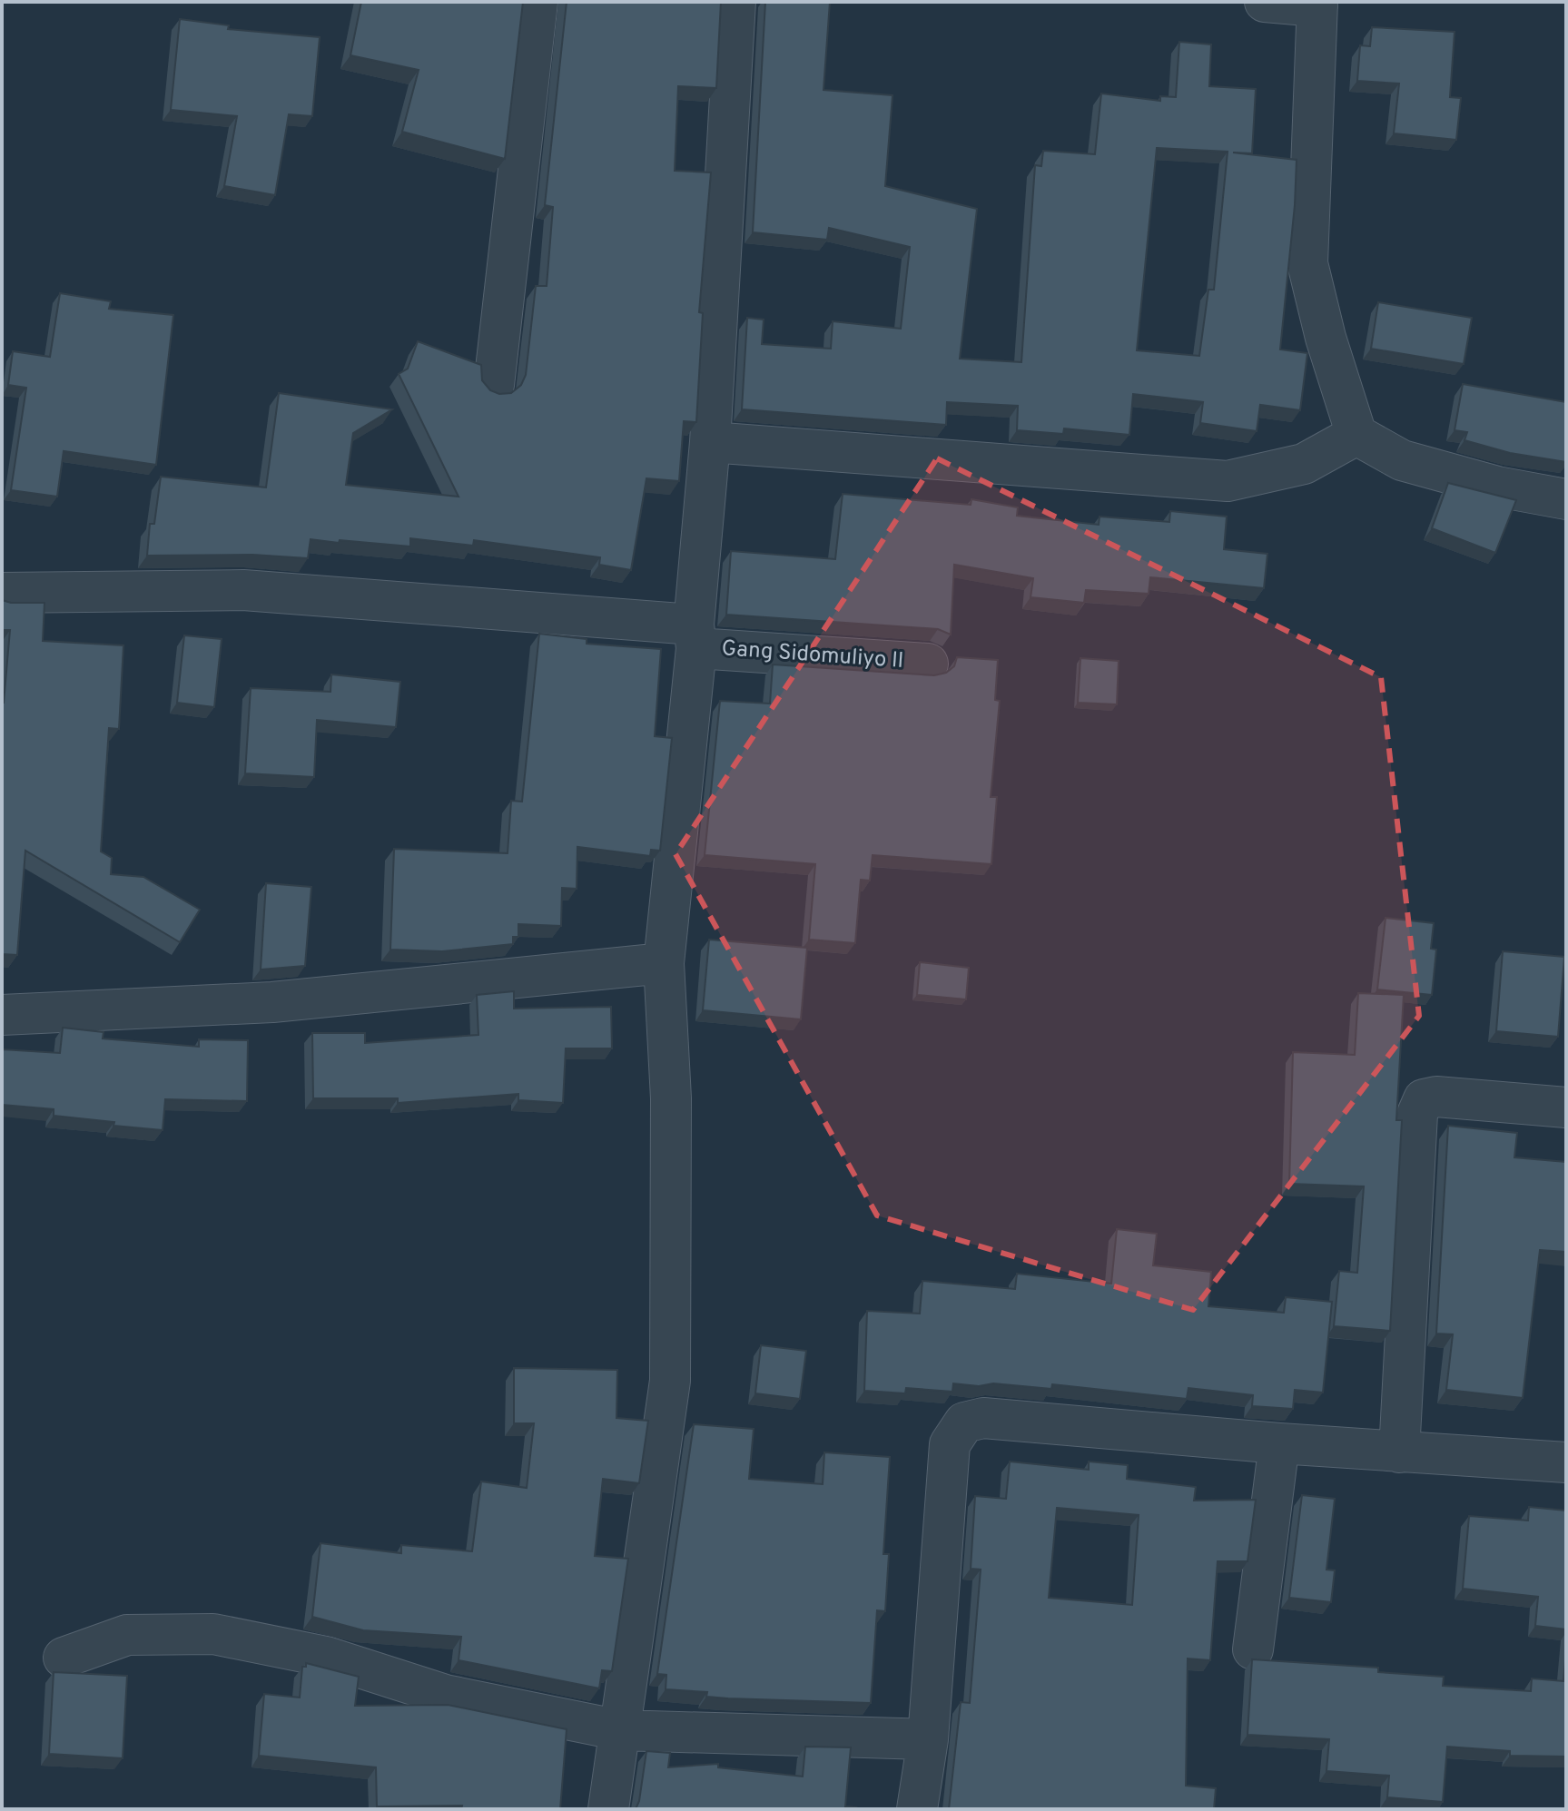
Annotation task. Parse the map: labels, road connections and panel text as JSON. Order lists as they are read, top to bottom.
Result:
{
  "streets": {
    "street": ["Gang Sidomuliyo II"]
  }
}
